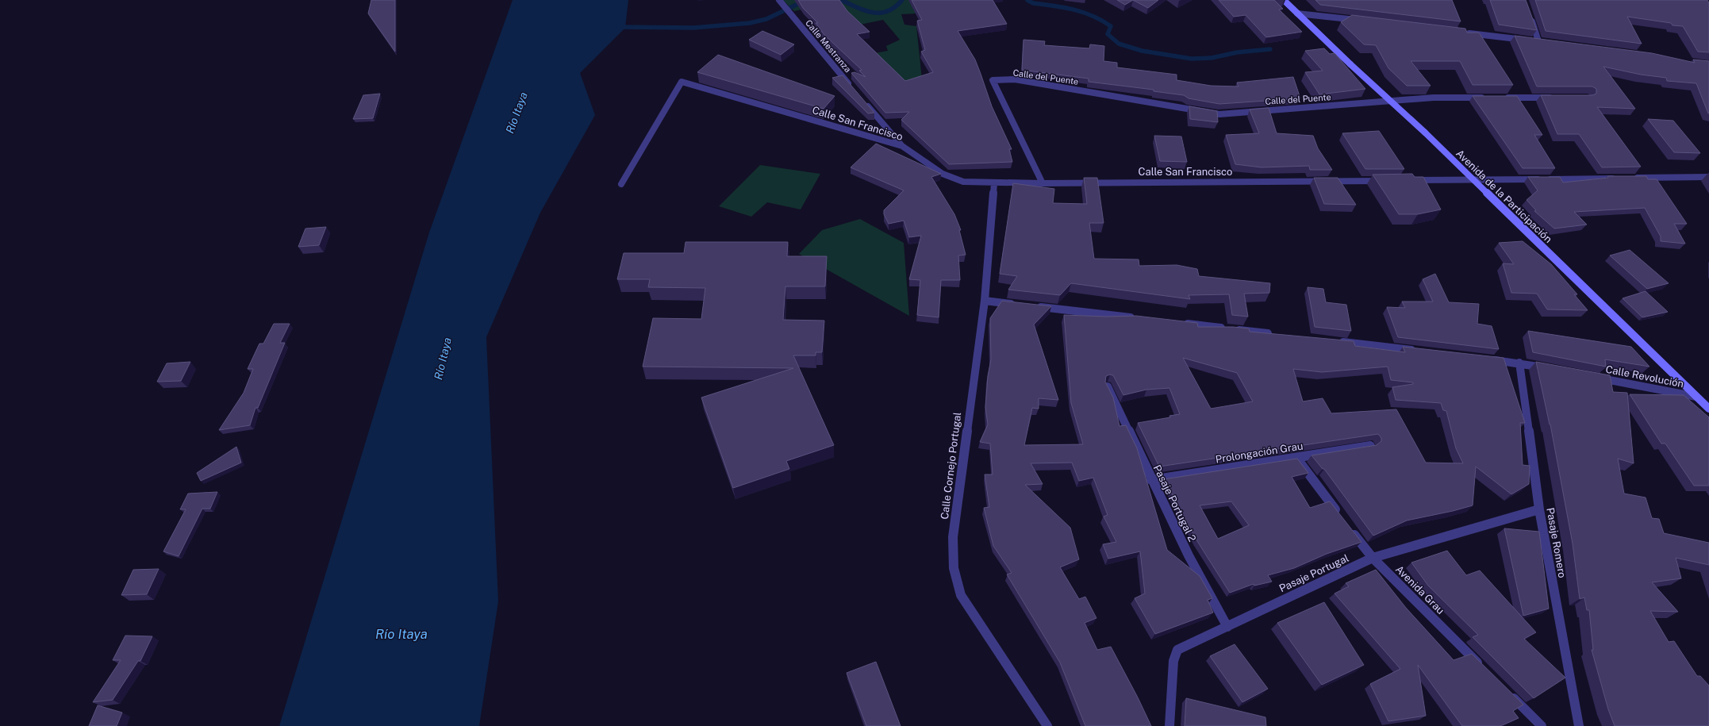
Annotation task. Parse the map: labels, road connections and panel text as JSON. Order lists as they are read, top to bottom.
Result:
{
  "streets": {
    "main road": ["Avenida de la Participación"],
    "street": [
      "Calle Mestranza",
      "Calle del Puente",
      "Calle San Francisco",
      "Calle Revolución",
      "Prolongación Grau",
      "Calle Cornejo Portugal",
      "Pasaje Portugal 2",
      "Pasaje Romero",
      "Pasaje Portugal",
      "Avenida Grau"
    ]
  },
  "crossings": [
    ["Calle del Puente", "Calle San Francisco"],
    ["Calle San Francisco", "Calle Cornejo Portugal"],
    ["Avenida de la Participación", "Calle Revolución"],
    ["Prolongación Grau", "Pasaje Portugal 2"],
    ["Pasaje Portugal 2", "Pasaje Portugal"],
    ["Pasaje Romero", "Pasaje Portugal"],
    ["Pasaje Portugal", "Avenida Grau"]
  ],
  "water": ["Río Itaya"]
}
